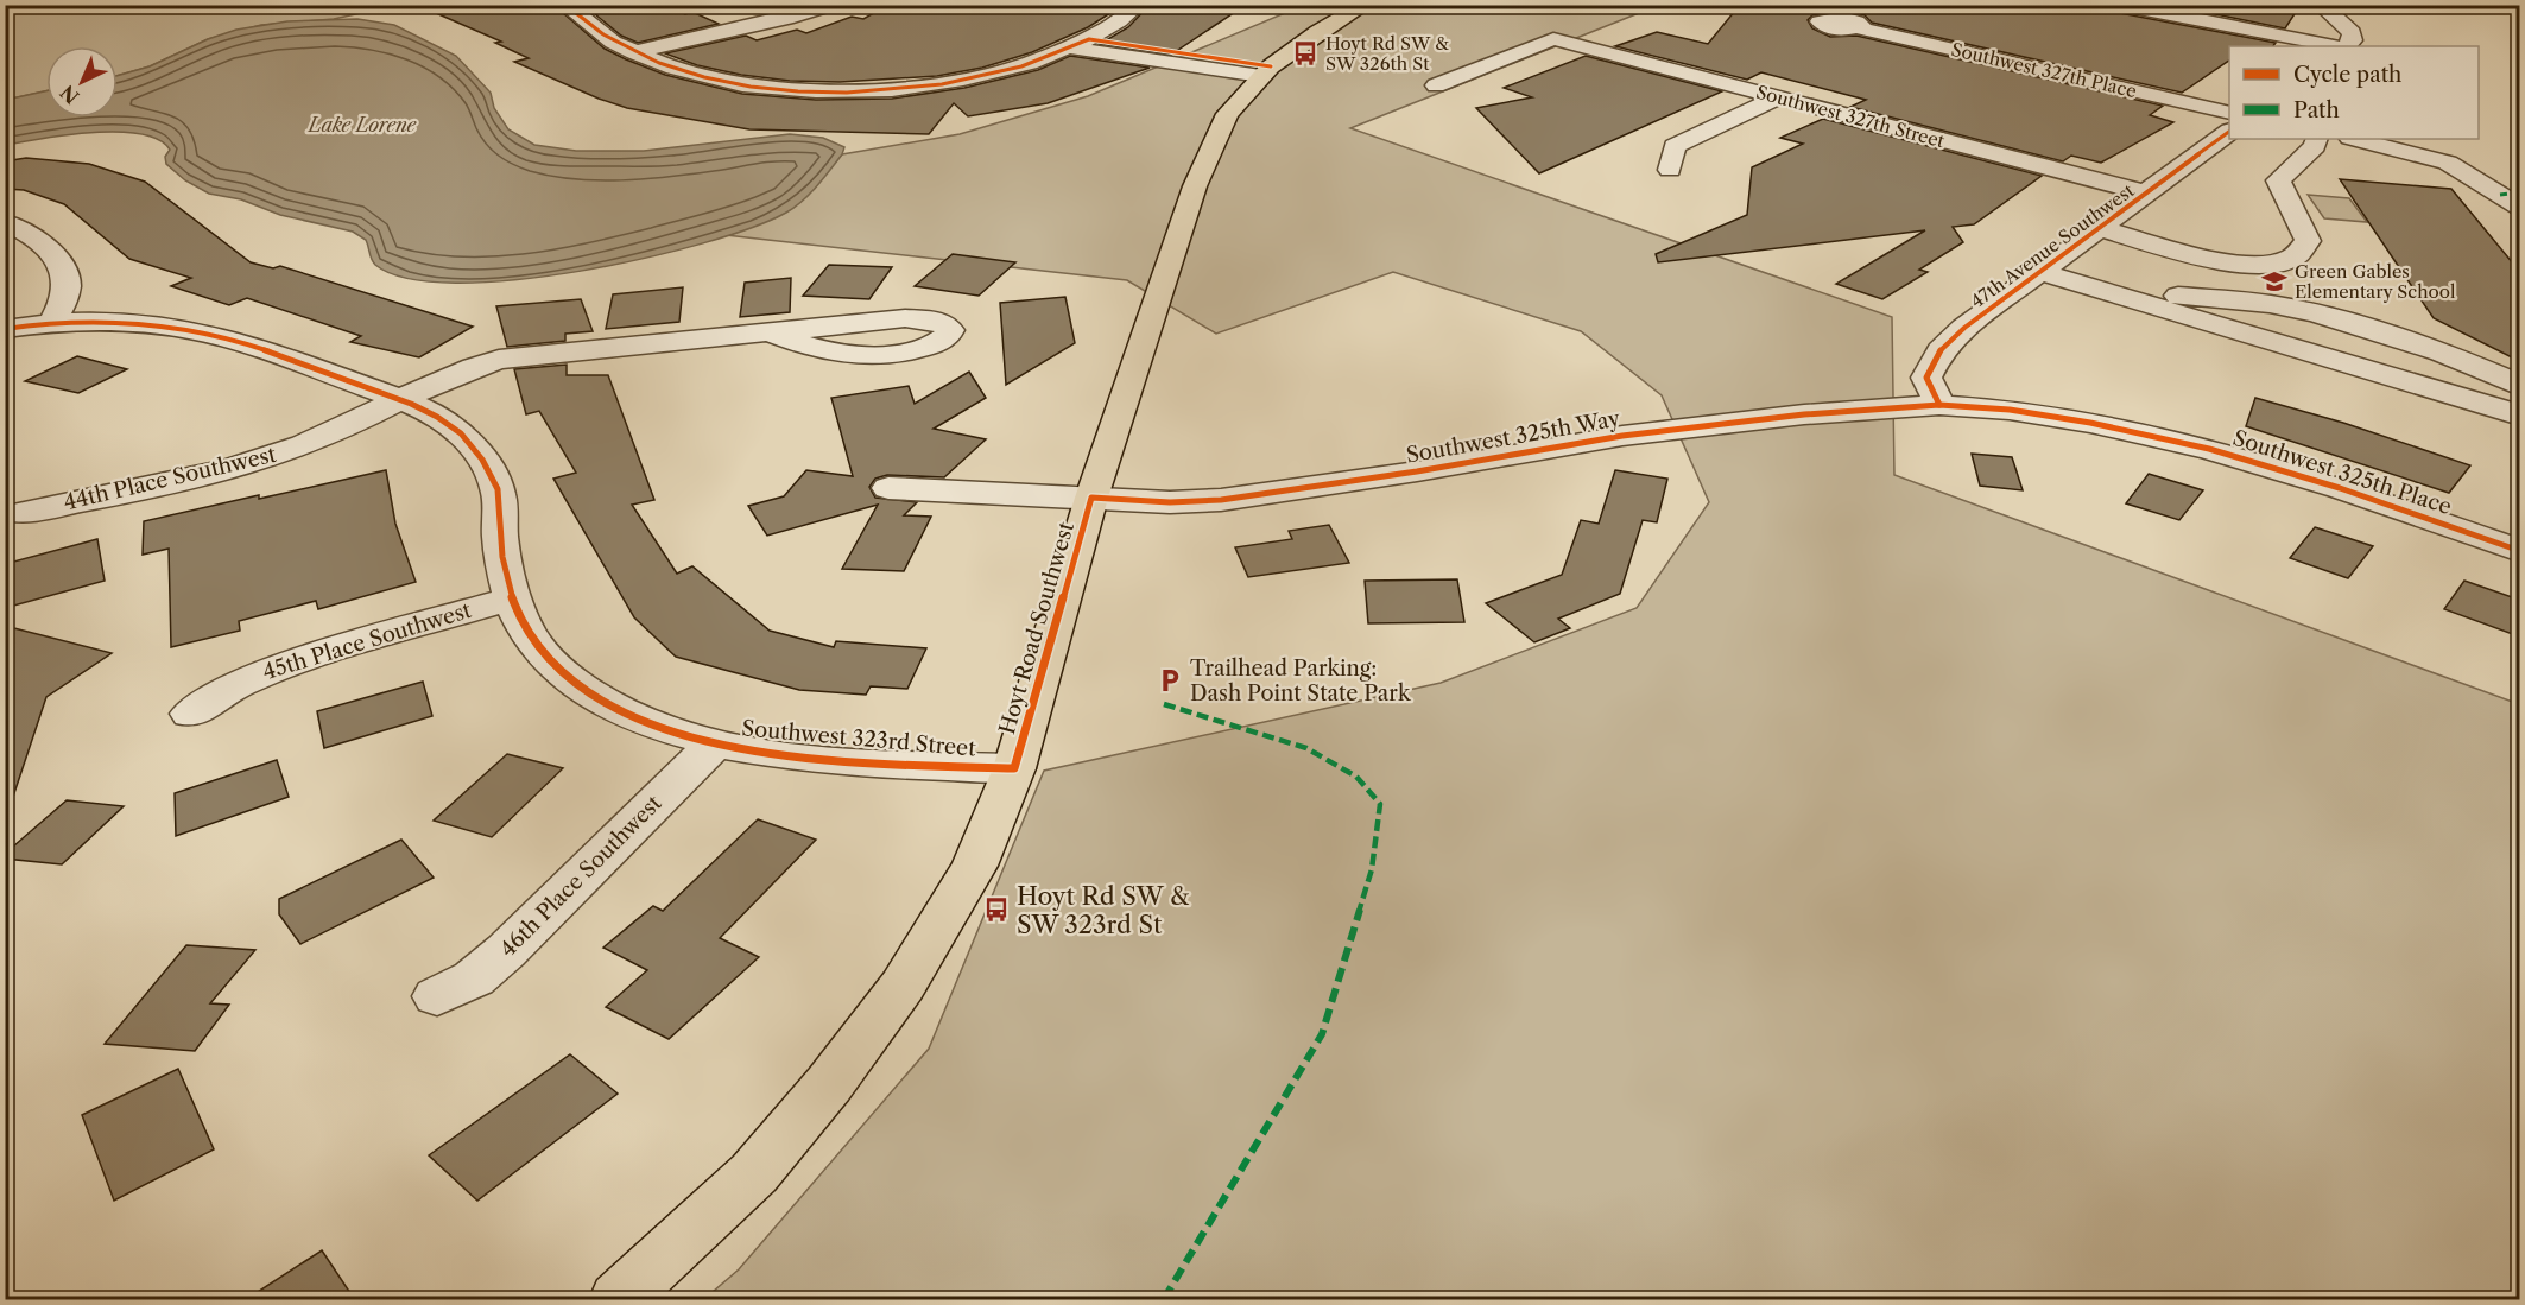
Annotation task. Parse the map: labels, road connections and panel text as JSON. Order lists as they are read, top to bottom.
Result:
{
  "streets": {
    "main road": ["Hoyt Road Southwest"],
    "street": [
      "Southwest 327th Place",
      "Southwest 327th Street",
      "47th Avenue Southwest",
      "Southwest 325th Way",
      "Southwest 325th Place",
      "44th Place Southwest",
      "45th Place Southwest",
      "Southwest 323rd Street",
      "46th Place Southwest"
    ]
  },
  "crossings": [
    ["Southwest 327th Street", "47th Avenue Southwest"],
    ["47th Avenue Southwest", "Southwest 325th Way"],
    ["47th Avenue Southwest", "Southwest 325th Place"],
    ["Southwest 325th Way", "Southwest 325th Place"],
    ["Southwest 325th Way", "Hoyt Road Southwest"],
    ["44th Place Southwest", "Southwest 323rd Street"],
    ["Hoyt Road Southwest", "Southwest 323rd Street"],
    ["45th Place Southwest", "Southwest 323rd Street"],
    ["Southwest 323rd Street", "46th Place Southwest"]
  ],
  "water": ["Lake Lorene"],
  "places": {
    "bus stop": ["Hoyt Rd SW & SW 326th St", "Hoyt Rd SW & SW 323rd St"],
    "school or university": ["Green Gables Elementary School"],
    "parking": ["Trailhead Parking: Dash Point State Park"]
  },
  "legend": ["Cycle path", "Path"],
  "north": "bottom left"
}
